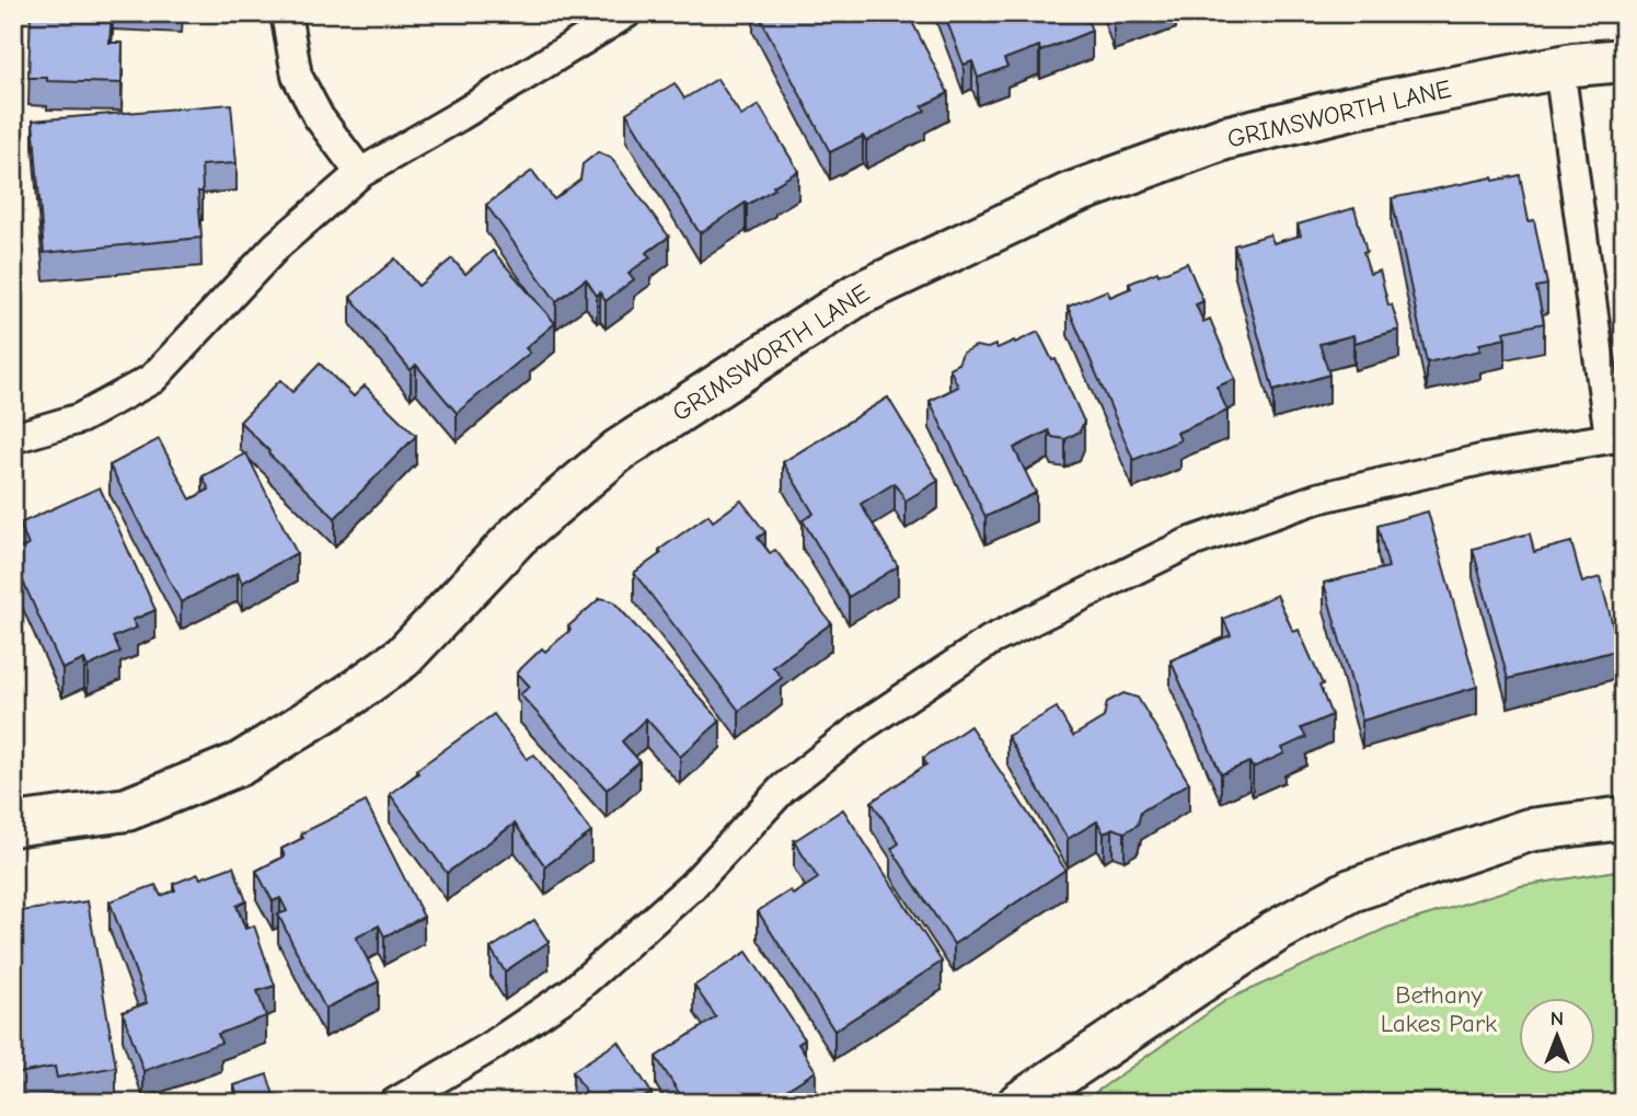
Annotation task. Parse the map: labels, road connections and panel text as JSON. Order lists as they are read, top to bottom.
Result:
{
  "streets": {
    "street": ["GRIMSWORTH LANE"]
  },
  "parks": ["Bethany Lakes Park"],
  "north": "top"
}
